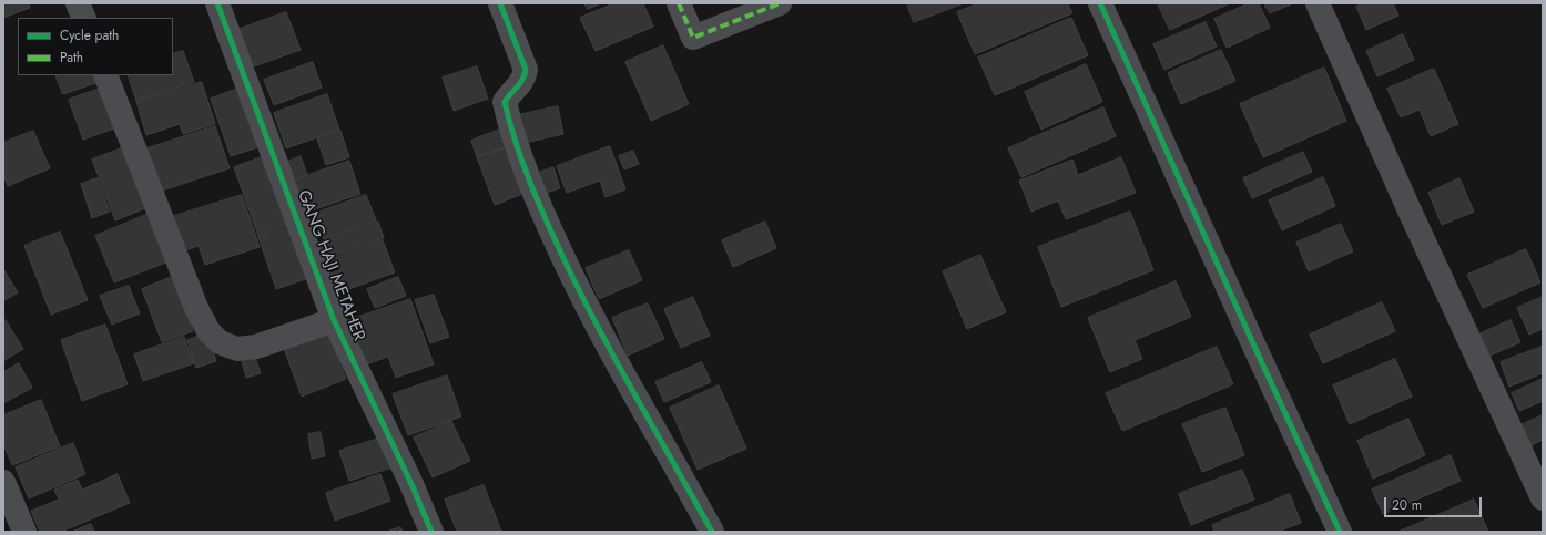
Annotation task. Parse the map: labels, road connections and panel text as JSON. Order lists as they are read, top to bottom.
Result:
{
  "streets": {
    "street": ["GANG HAJI METAHER"]
  },
  "legend": ["Cycle path", "Path"],
  "scale_bar": "20 m"
}
